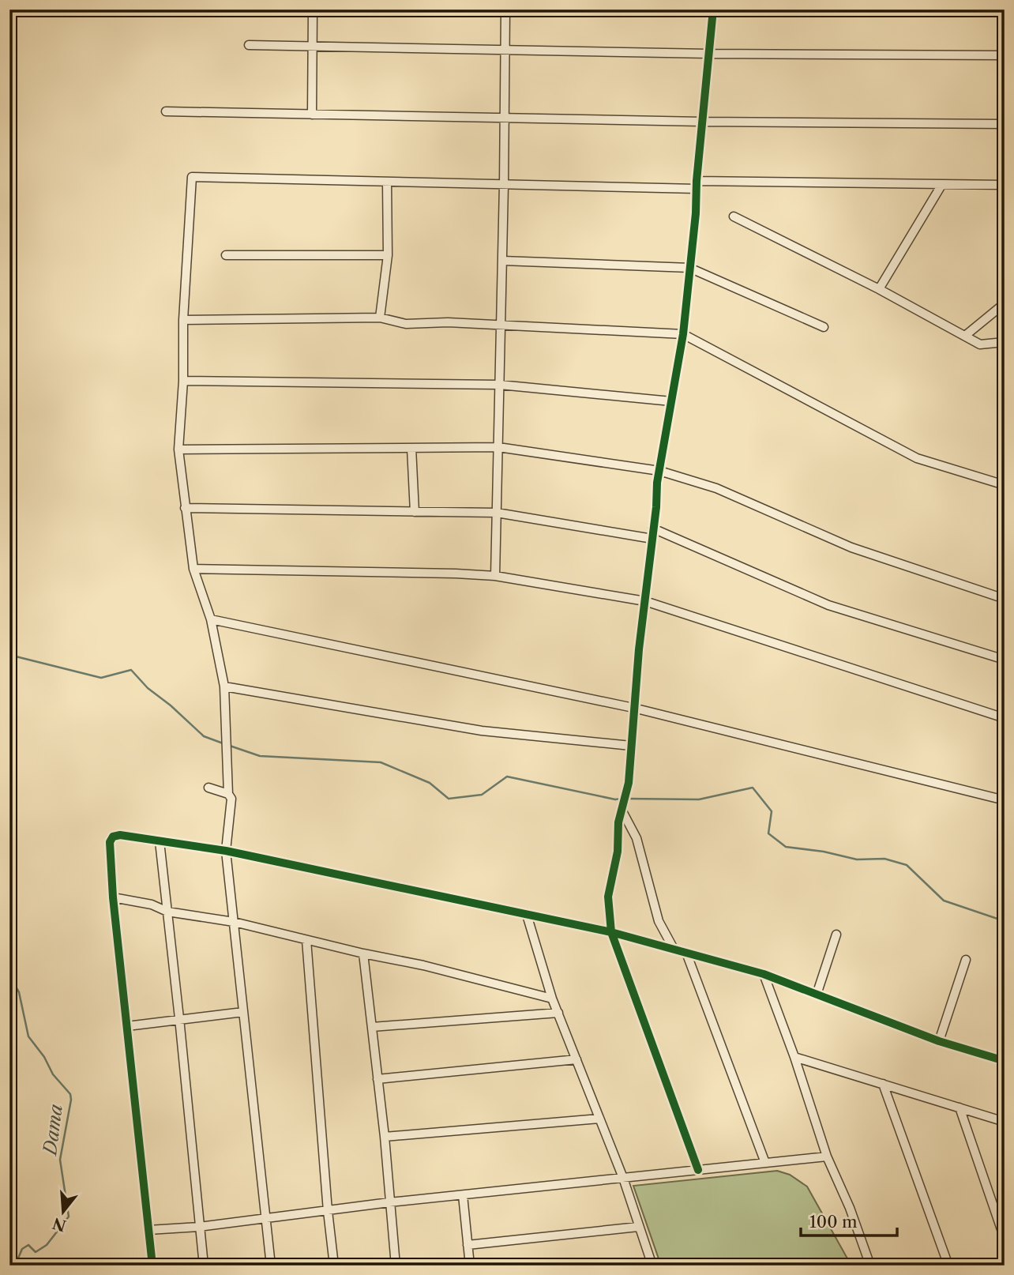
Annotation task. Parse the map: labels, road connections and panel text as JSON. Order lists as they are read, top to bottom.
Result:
{
  "water": ["Dama"],
  "scale_bar": "100 m",
  "north": "bottom"
}
